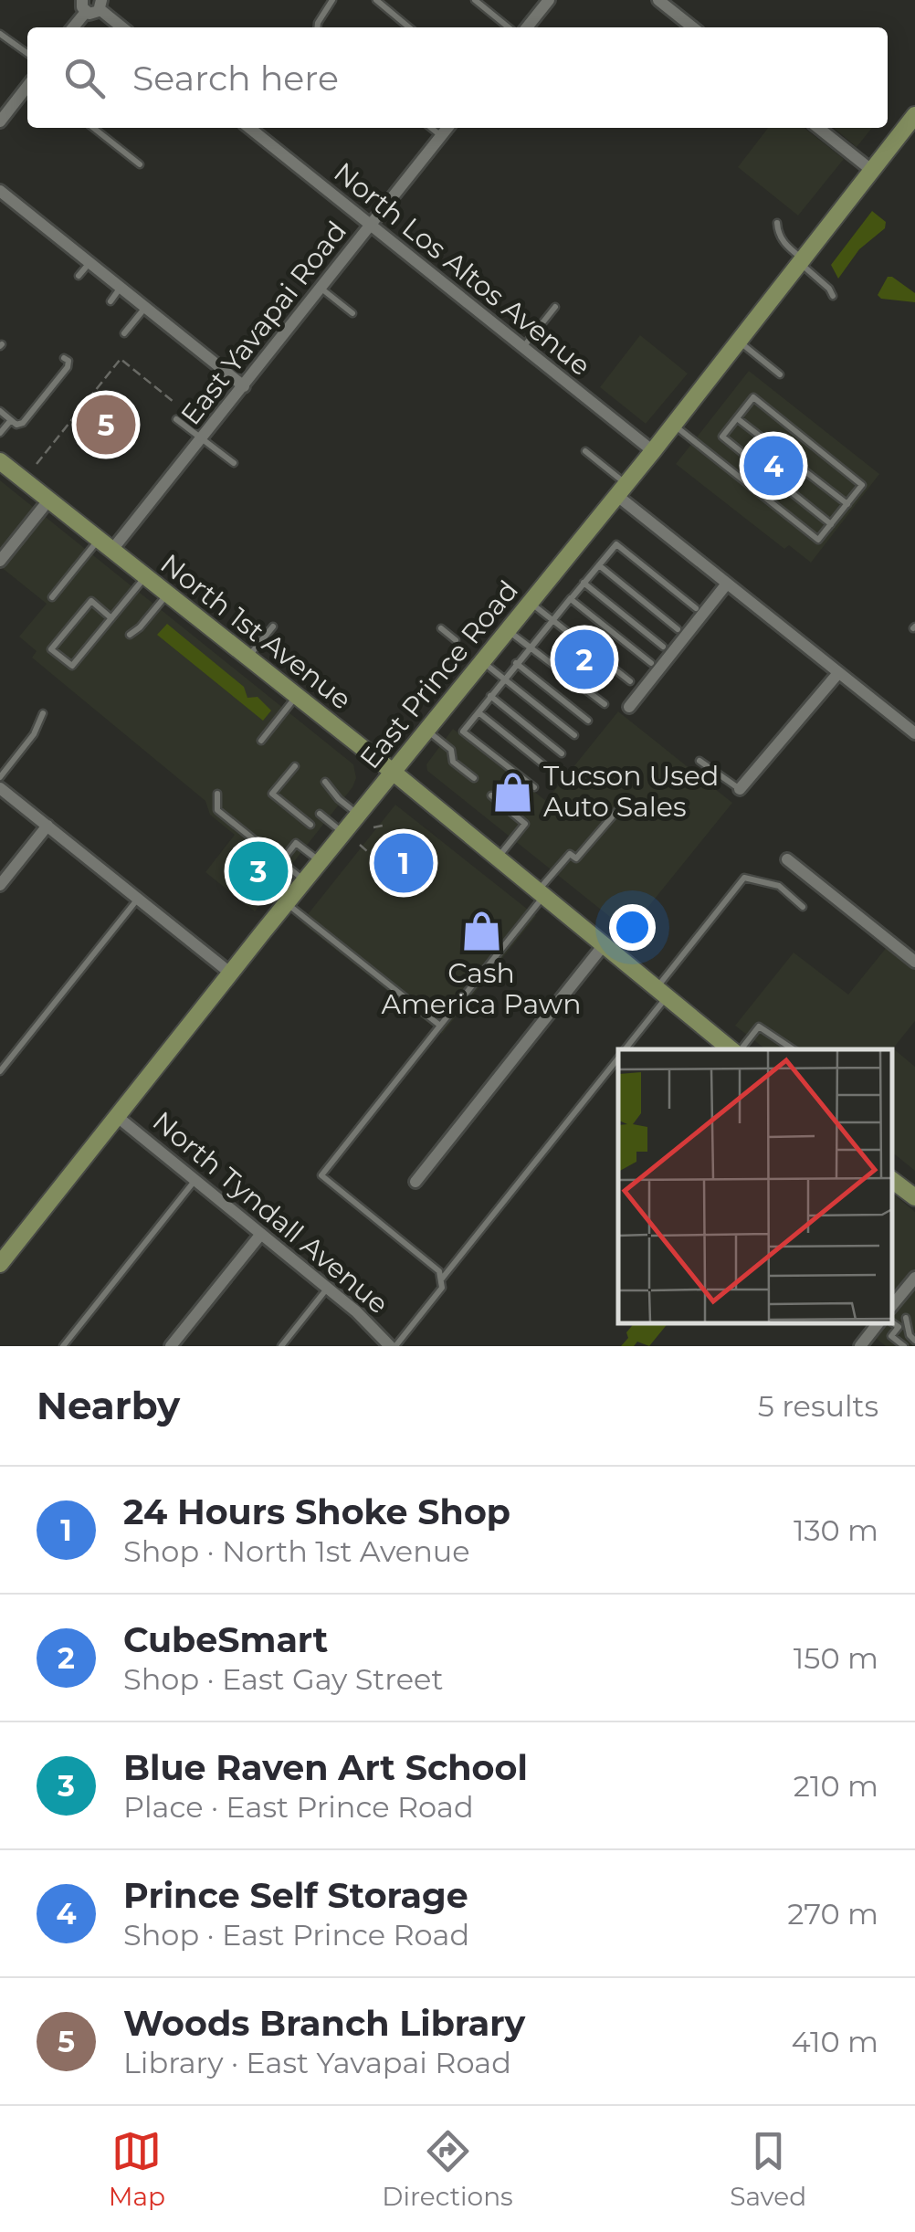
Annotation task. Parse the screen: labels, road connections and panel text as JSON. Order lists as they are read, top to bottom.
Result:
{
  "streets": {
    "main road": ["North 1st Avenue", "East Prince Road"],
    "street": ["North Los Altos Avenue", "East Yavapai Road", "North Tyndall Avenue"]
  },
  "crossings": [
    ["North Los Altos Avenue", "East Yavapai Road"],
    ["North Los Altos Avenue", "East Prince Road"],
    ["East Yavapai Road", "North 1st Avenue"],
    ["North 1st Avenue", "East Prince Road"],
    ["East Prince Road", "North Tyndall Avenue"]
  ],
  "places": {
    "shop": ["Tucson Used Auto Sales", "Cash America Pawn"]
  },
  "page": {
    "search": "Search here",
    "pins": [
      "5",
      "4",
      "2",
      "1",
      "3"
    ],
    "heading": ["Nearby", "5 results"],
    "list": [
      {
        "mark": "1",
        "name": "24 Hours Shoke Shop",
        "note": "Shop · North 1st Avenue",
        "value": "130 m"
      },
      {
        "mark": "2",
        "name": "CubeSmart",
        "note": "Shop · East Gay Street",
        "value": "150 m"
      },
      {
        "mark": "3",
        "name": "Blue Raven Art School",
        "note": "Place · East Prince Road",
        "value": "210 m"
      },
      {
        "mark": "4",
        "name": "Prince Self Storage",
        "note": "Shop · East Prince Road",
        "value": "270 m"
      },
      {
        "mark": "5",
        "name": "Woods Branch Library",
        "note": "Library · East Yavapai Road",
        "value": "410 m"
      }
    ],
    "nav": ["Map", "Directions", "Saved"]
  }
}
